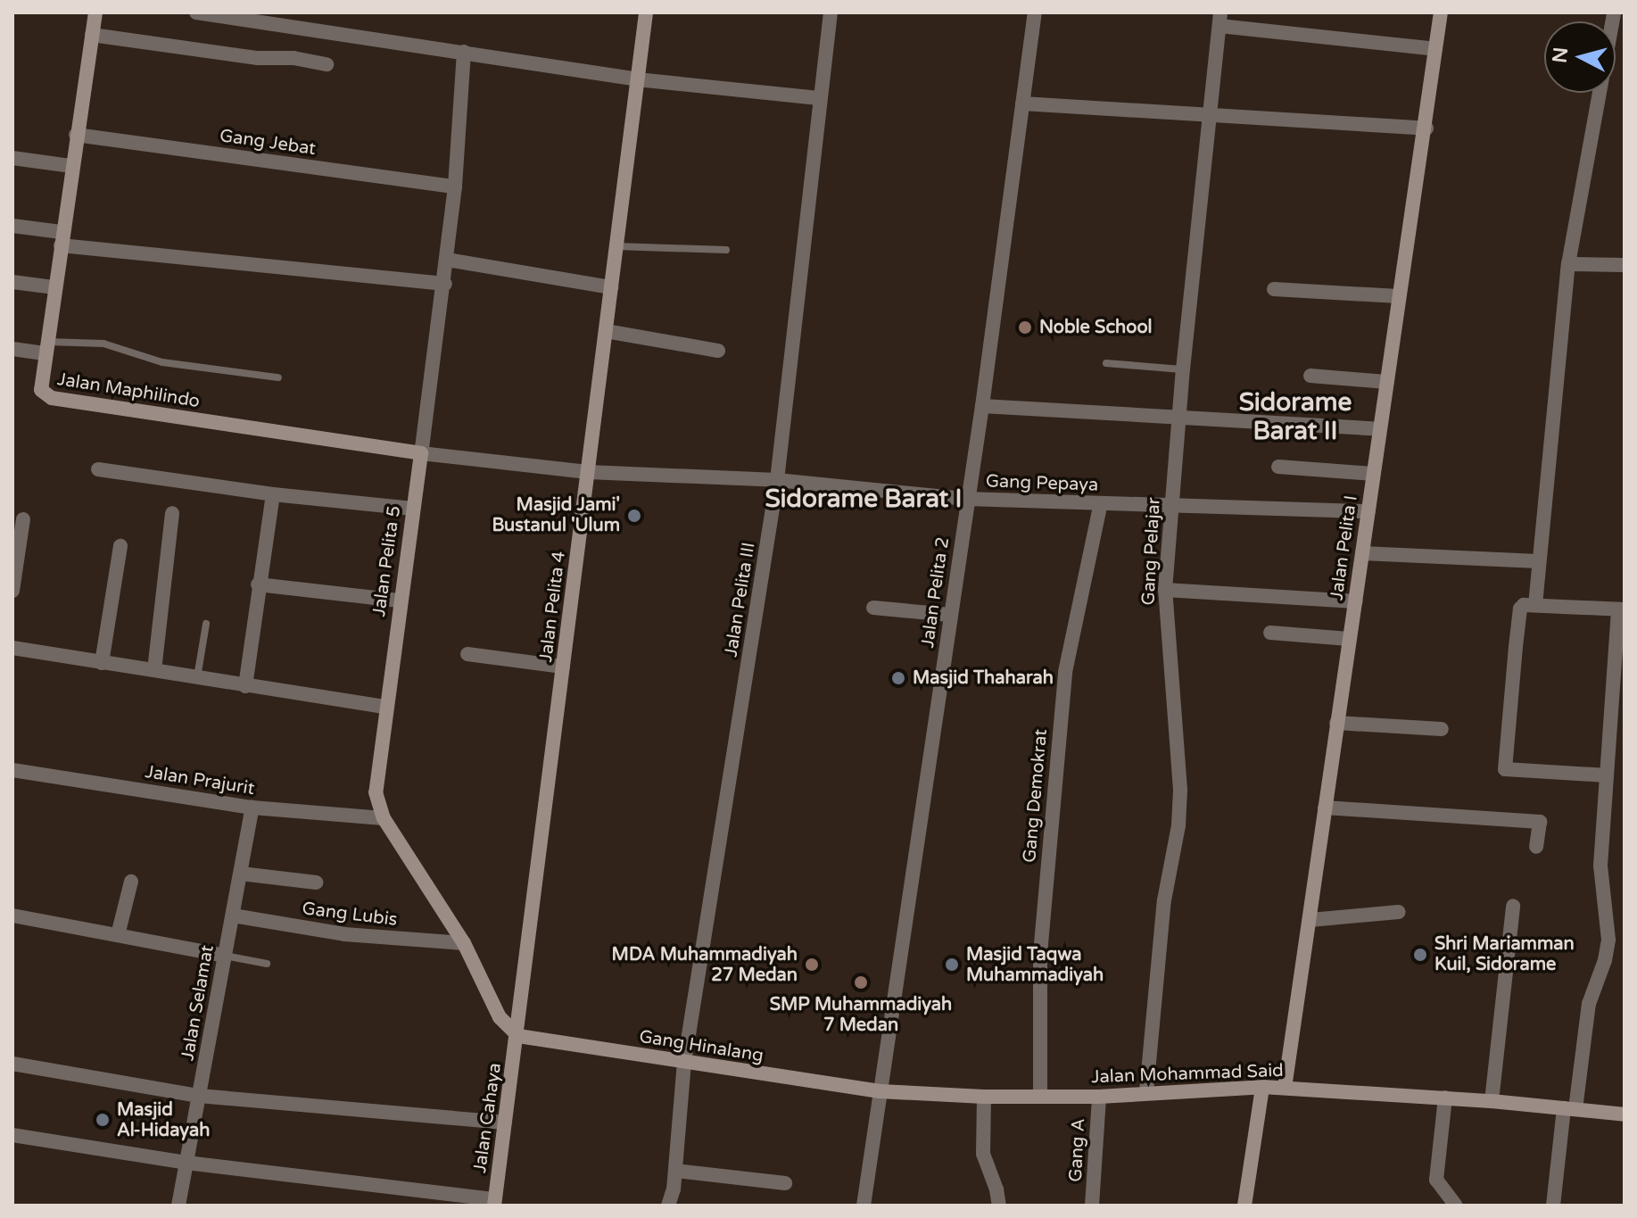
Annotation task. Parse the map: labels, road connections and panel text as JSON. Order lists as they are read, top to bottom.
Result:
{
  "streets": {
    "street": [
      "Gang Jebat",
      "Jalan Maphilindo",
      "Gang Pepaya",
      "Jalan Pelita I",
      "Gang Pelajar",
      "Jalan Pelita 5",
      "Jalan Pelita 2",
      "Jalan Pelita III",
      "Jalan Pelita 4",
      "Jalan Prajurit",
      "Gang Demokrat",
      "Gang Lubis",
      "Jalan Selamat",
      "Gang Hinalang",
      "Jalan Mohammad Said",
      "Jalan Cahaya",
      "Gang A"
    ]
  },
  "crossings": [
    ["Gang Jebat", "Jalan Maphilindo"],
    ["Gang Jebat", "Jalan Pelita 5"],
    ["Jalan Maphilindo", "Gang Pepaya"],
    ["Jalan Maphilindo", "Jalan Pelita 5"],
    ["Gang Pepaya", "Jalan Pelita I"],
    ["Gang Pepaya", "Gang Pelajar"],
    ["Gang Pepaya", "Jalan Pelita 5"],
    ["Gang Pepaya", "Jalan Pelita 2"],
    ["Gang Pepaya", "Jalan Pelita III"],
    ["Gang Pepaya", "Jalan Pelita 4"],
    ["Gang Pepaya", "Gang Demokrat"],
    ["Jalan Pelita I", "Jalan Mohammad Said"],
    ["Gang Pelajar", "Jalan Mohammad Said"],
    ["Jalan Pelita 5", "Jalan Pelita 4"],
    ["Jalan Pelita 5", "Jalan Prajurit"],
    ["Jalan Pelita 5", "Gang Lubis"],
    ["Jalan Pelita 5", "Gang Hinalang"],
    ["Jalan Pelita 5", "Jalan Cahaya"],
    ["Jalan Pelita 2", "Gang Hinalang"],
    ["Jalan Pelita 2", "Jalan Mohammad Said"],
    ["Jalan Pelita III", "Gang Hinalang"],
    ["Jalan Pelita 4", "Gang Hinalang"],
    ["Jalan Pelita 4", "Jalan Cahaya"],
    ["Jalan Prajurit", "Jalan Selamat"],
    ["Gang Demokrat", "Jalan Mohammad Said"],
    ["Gang Lubis", "Jalan Selamat"],
    ["Gang Hinalang", "Jalan Mohammad Said"],
    ["Gang Hinalang", "Jalan Cahaya"],
    ["Jalan Mohammad Said", "Gang A"]
  ],
  "districts": ["Sidorame Barat II", "Sidorame Barat I"],
  "places": [
    "Noble School",
    "Masjid Jami' Bustanul 'Ulum",
    "Masjid Thaharah",
    "Shri Mariamman Kuil, Sidorame",
    "MDA Muhammadiyah 27 Medan",
    "Masjid Taqwa Muhammadiyah",
    "SMP Muhammadiyah 7 Medan",
    "Masjid Al-Hidayah"
  ],
  "north": "left"
}
